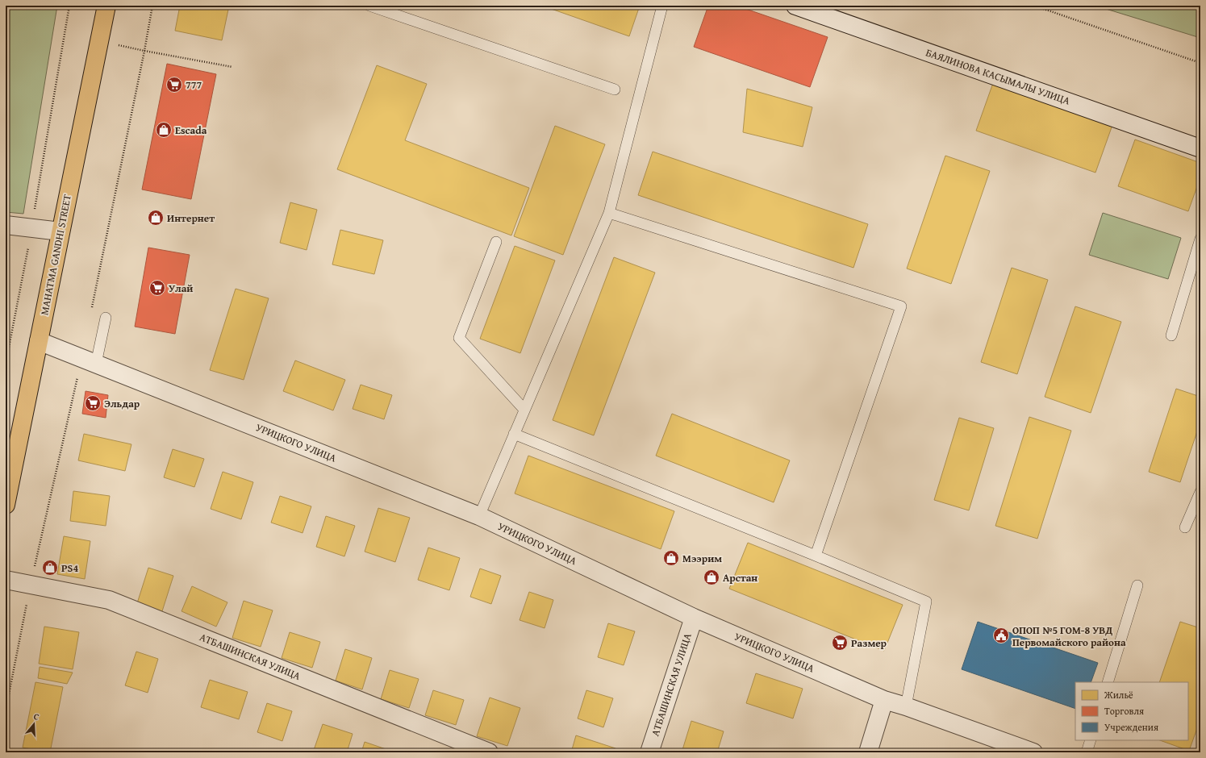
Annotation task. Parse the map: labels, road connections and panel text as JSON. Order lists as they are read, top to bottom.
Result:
{
  "streets": {
    "main road": ["MAHATMA GANDHI STREET"],
    "street": ["БАЯЛИНОВА КАСЫМАЛЫ УЛИЦА", "УРИЦКОГО УЛИЦА", "АТБАШИНСКАЯ УЛИЦА"]
  },
  "crossings": [
    ["MAHATMA GANDHI STREET", "УРИЦКОГО УЛИЦА"],
    ["УРИЦКОГО УЛИЦА", "АТБАШИНСКАЯ УЛИЦА"]
  ],
  "places": {
    "supermarket": [
      "777",
      "Улай",
      "Эльдар",
      "Размер"
    ],
    "shop": [
      "Escada",
      "Интернет",
      "Мээрим",
      "PS4",
      "Арстан"
    ],
    "public building": ["ОПОП №5 ГОМ-8 УВД Первомайского района"]
  },
  "legend": ["Жильё", "Торговля", "Учреждения"],
  "north": "top"
}
